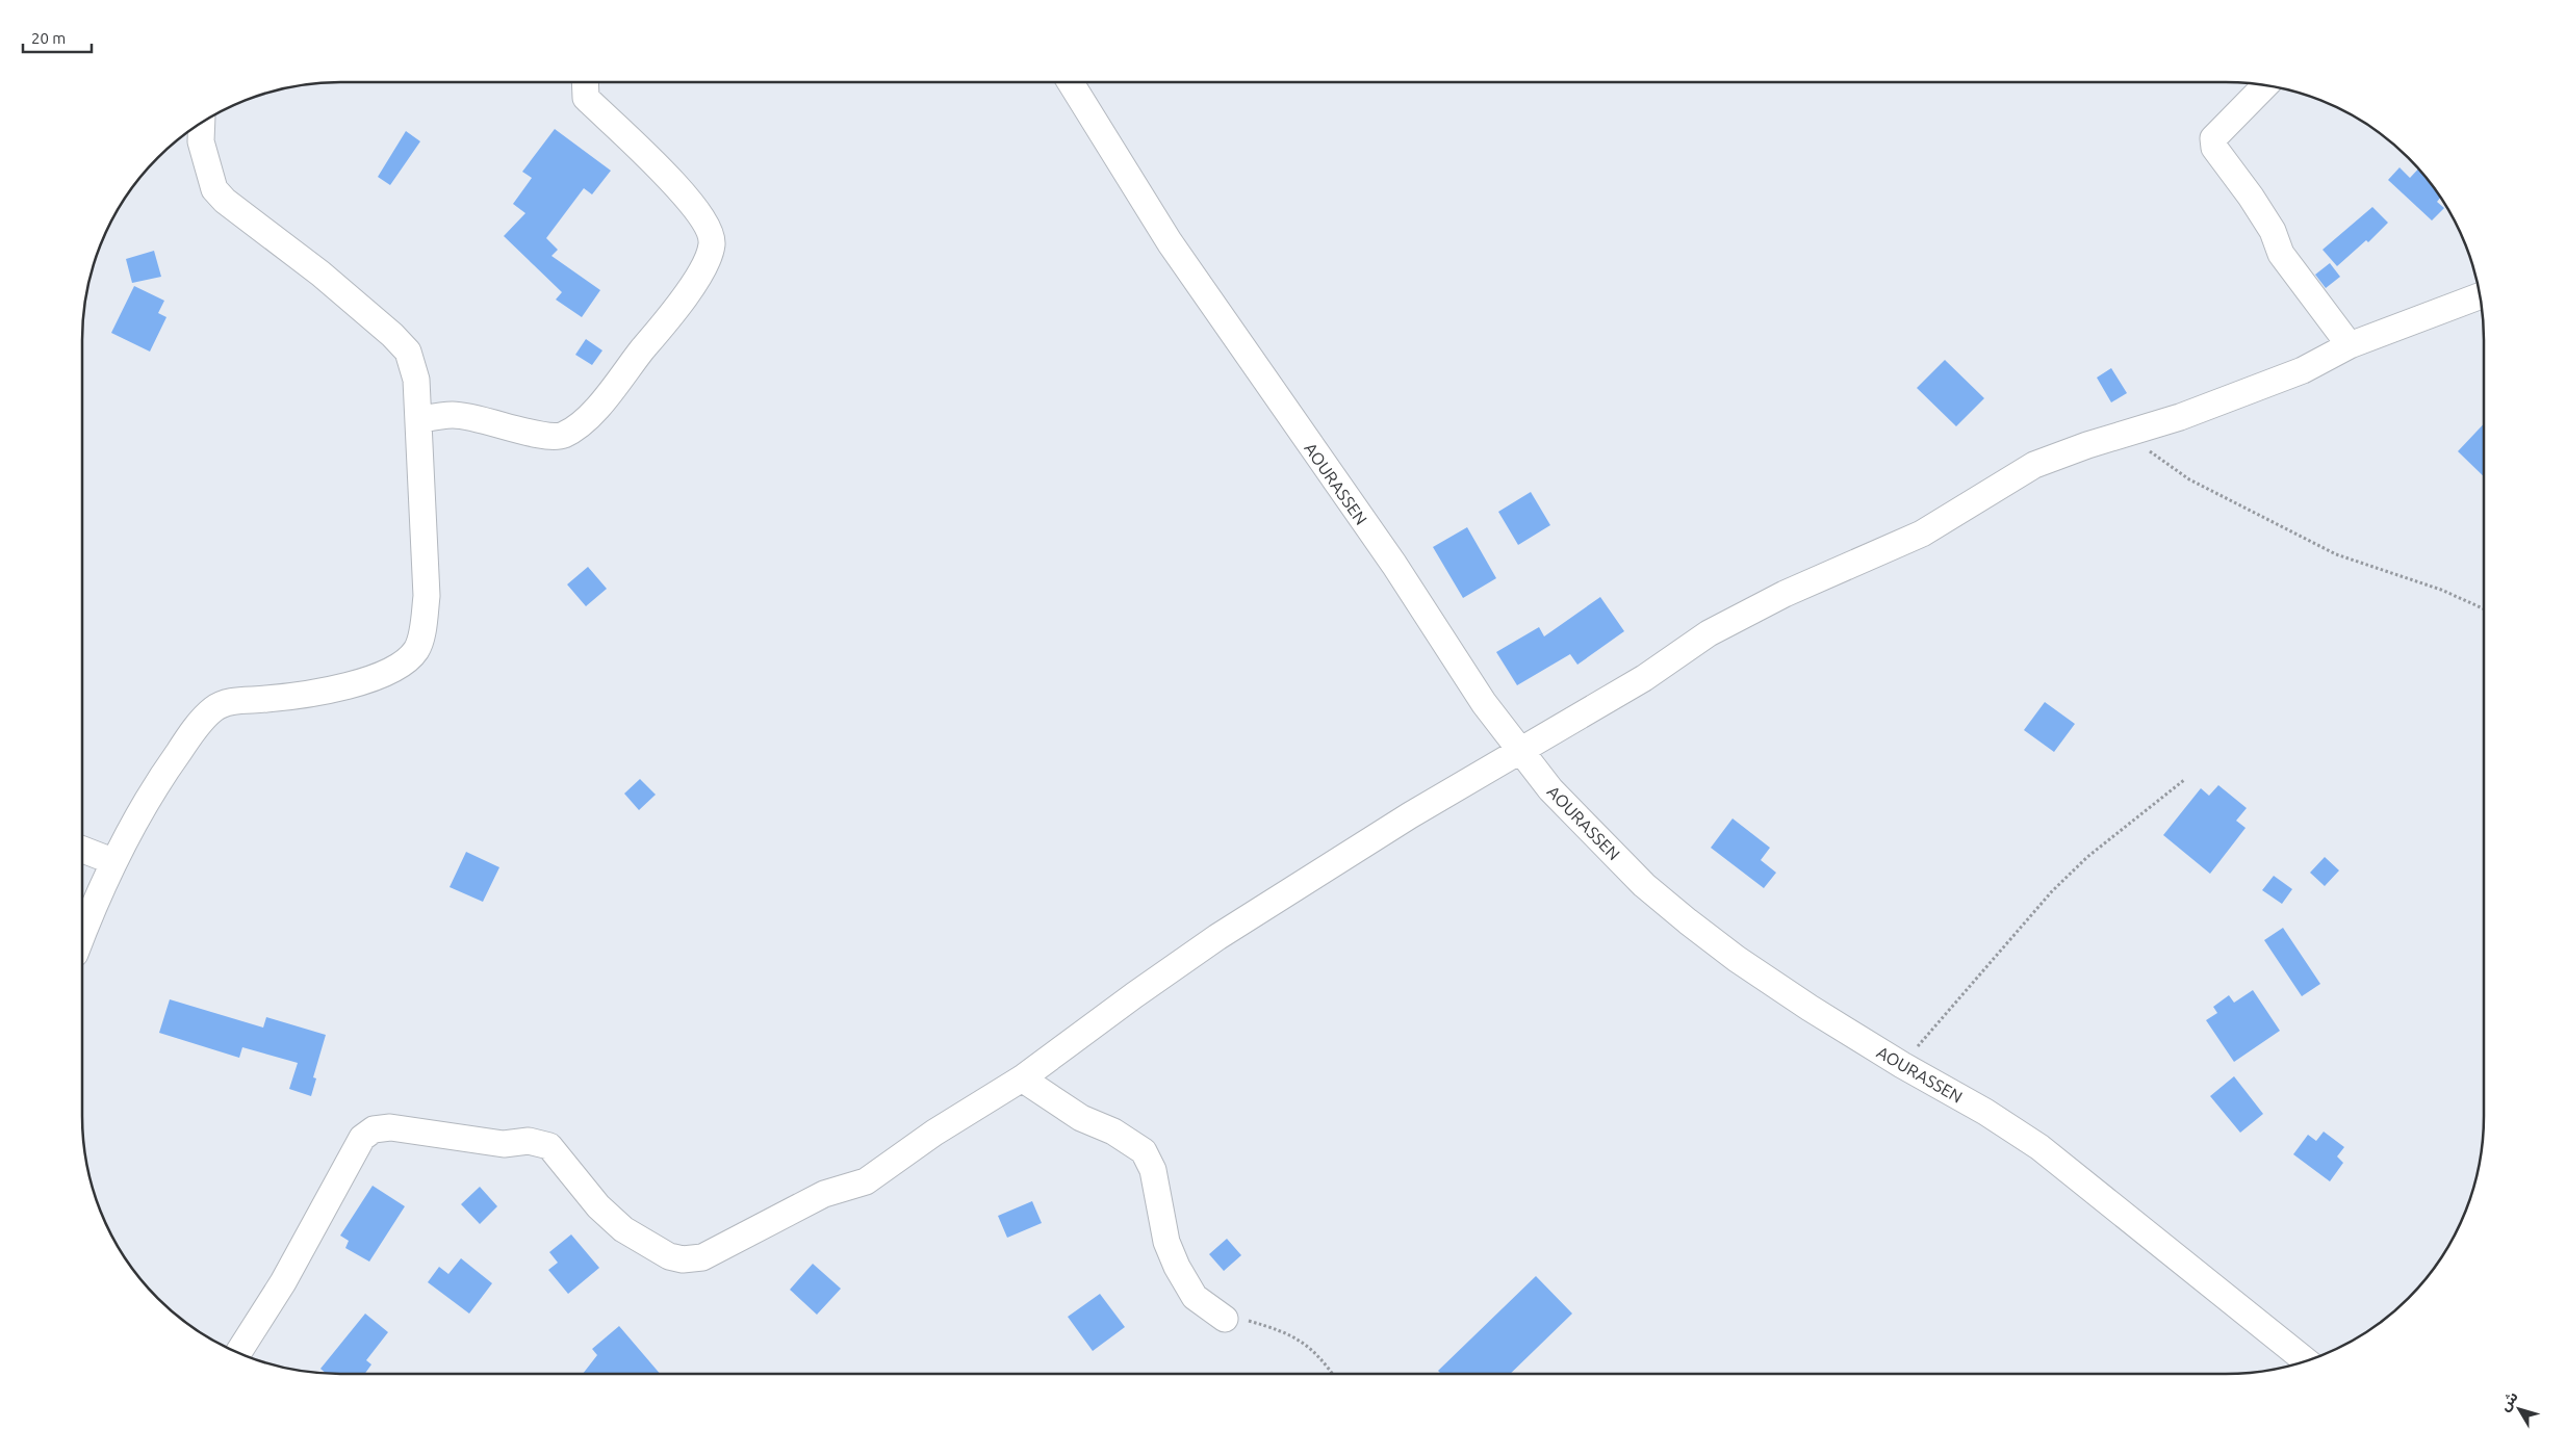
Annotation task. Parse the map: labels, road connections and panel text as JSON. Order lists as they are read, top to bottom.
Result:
{
  "streets": {
    "street": ["AOURASSEN"]
  },
  "scale_bar": "20 m",
  "north": "top left"
}
